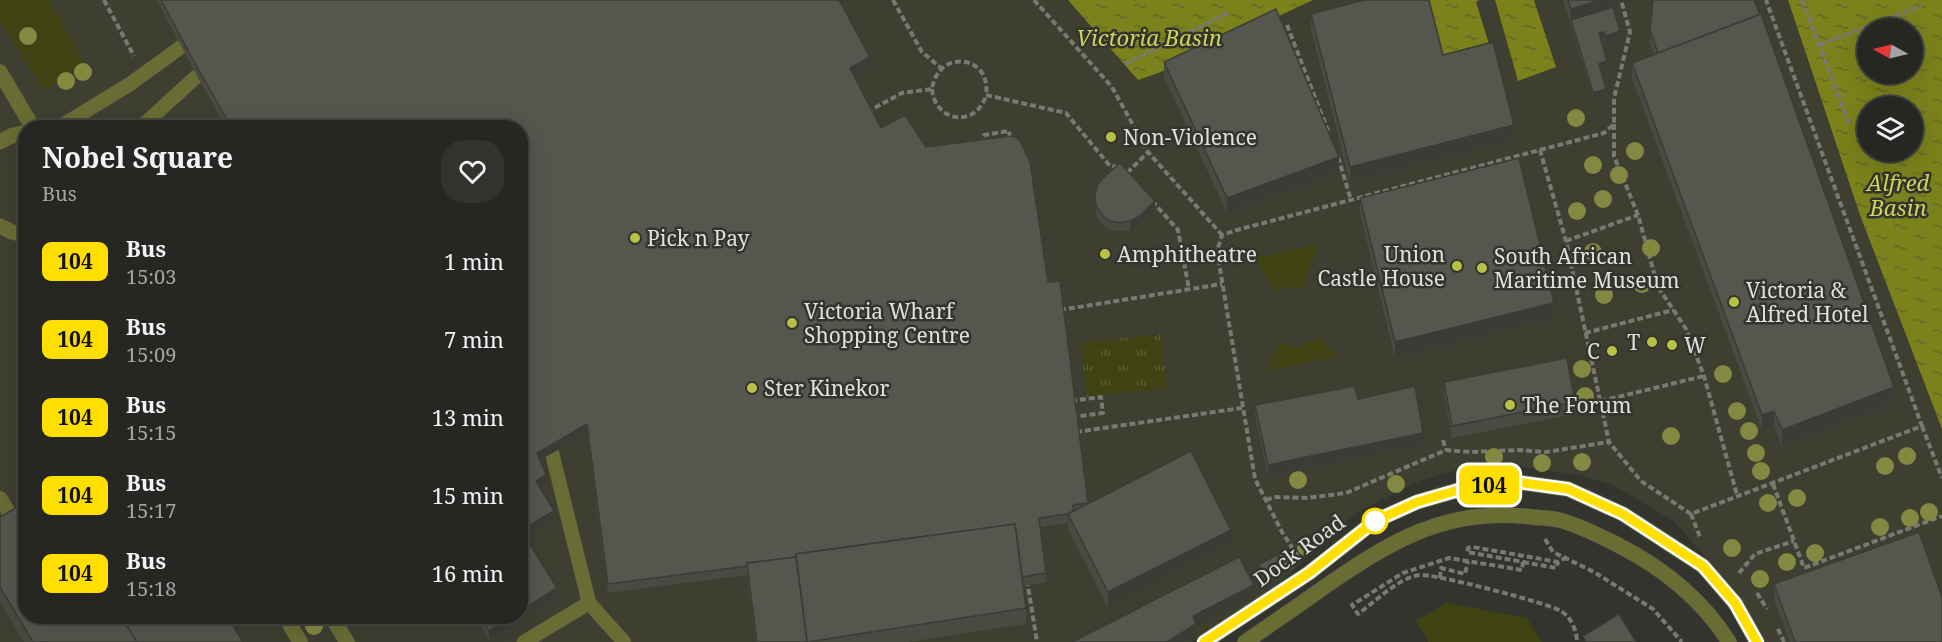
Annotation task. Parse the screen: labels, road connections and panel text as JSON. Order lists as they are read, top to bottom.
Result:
{
  "streets": {
    "street": ["Dock Road"]
  },
  "water": ["Victoria Basin", "Alfred Basin"],
  "places": [
    "Non-Violence",
    "Pick n Pay",
    "Amphitheatre",
    "Union Castle House",
    "South African Maritime Museum",
    "Victoria & Alfred Hotel",
    "Victoria Wharf Shopping Centre",
    "T",
    "W",
    "C",
    "Ster Kinekor",
    "The Forum"
  ],
  "lines": ["bus line 104"],
  "north": "left",
  "page": {
    "on_map": "104",
    "heading": ["Nobel Square", "Bus"],
    "list": [
      {
        "mark": "104",
        "name": "Bus",
        "note": "15:03",
        "value": "1 min"
      },
      {
        "mark": "104",
        "name": "Bus",
        "note": "15:09",
        "value": "7 min"
      },
      {
        "mark": "104",
        "name": "Bus",
        "note": "15:15",
        "value": "13 min"
      },
      {
        "mark": "104",
        "name": "Bus",
        "note": "15:17",
        "value": "15 min"
      },
      {
        "mark": "104",
        "name": "Bus",
        "note": "15:18",
        "value": "16 min"
      }
    ]
  }
}
